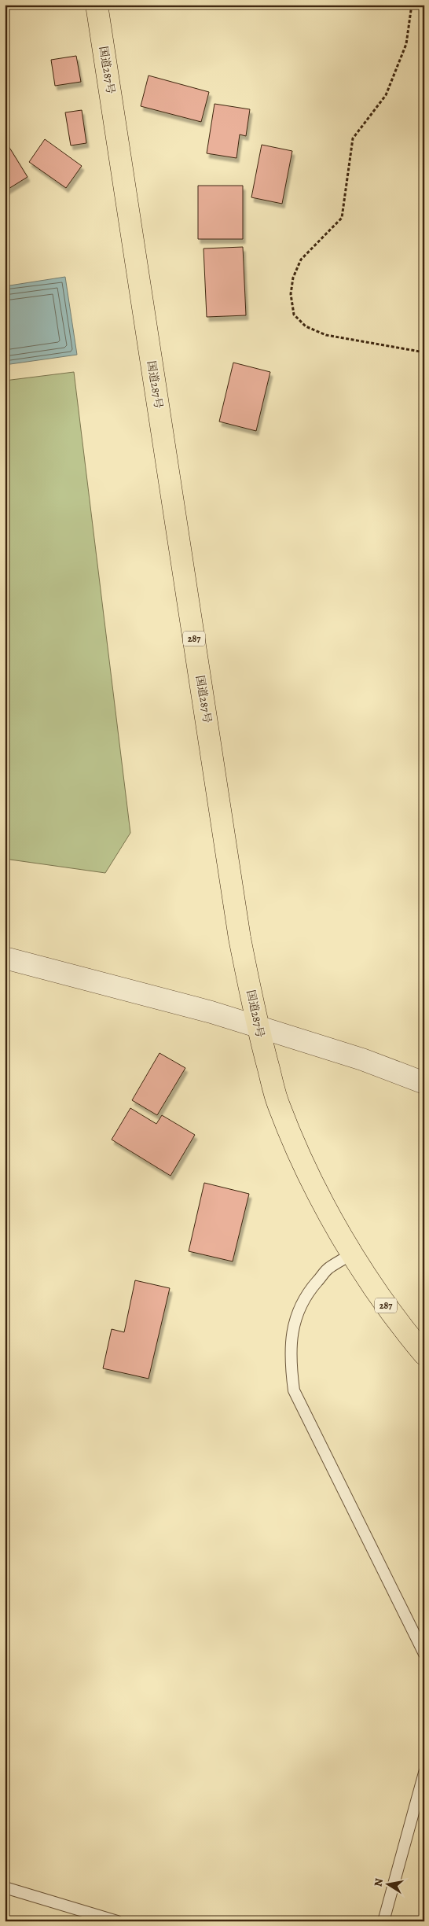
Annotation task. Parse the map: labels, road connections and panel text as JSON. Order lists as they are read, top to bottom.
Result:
{
  "streets": {
    "highway": ["国道287号", "287"]
  },
  "north": "left"
}
